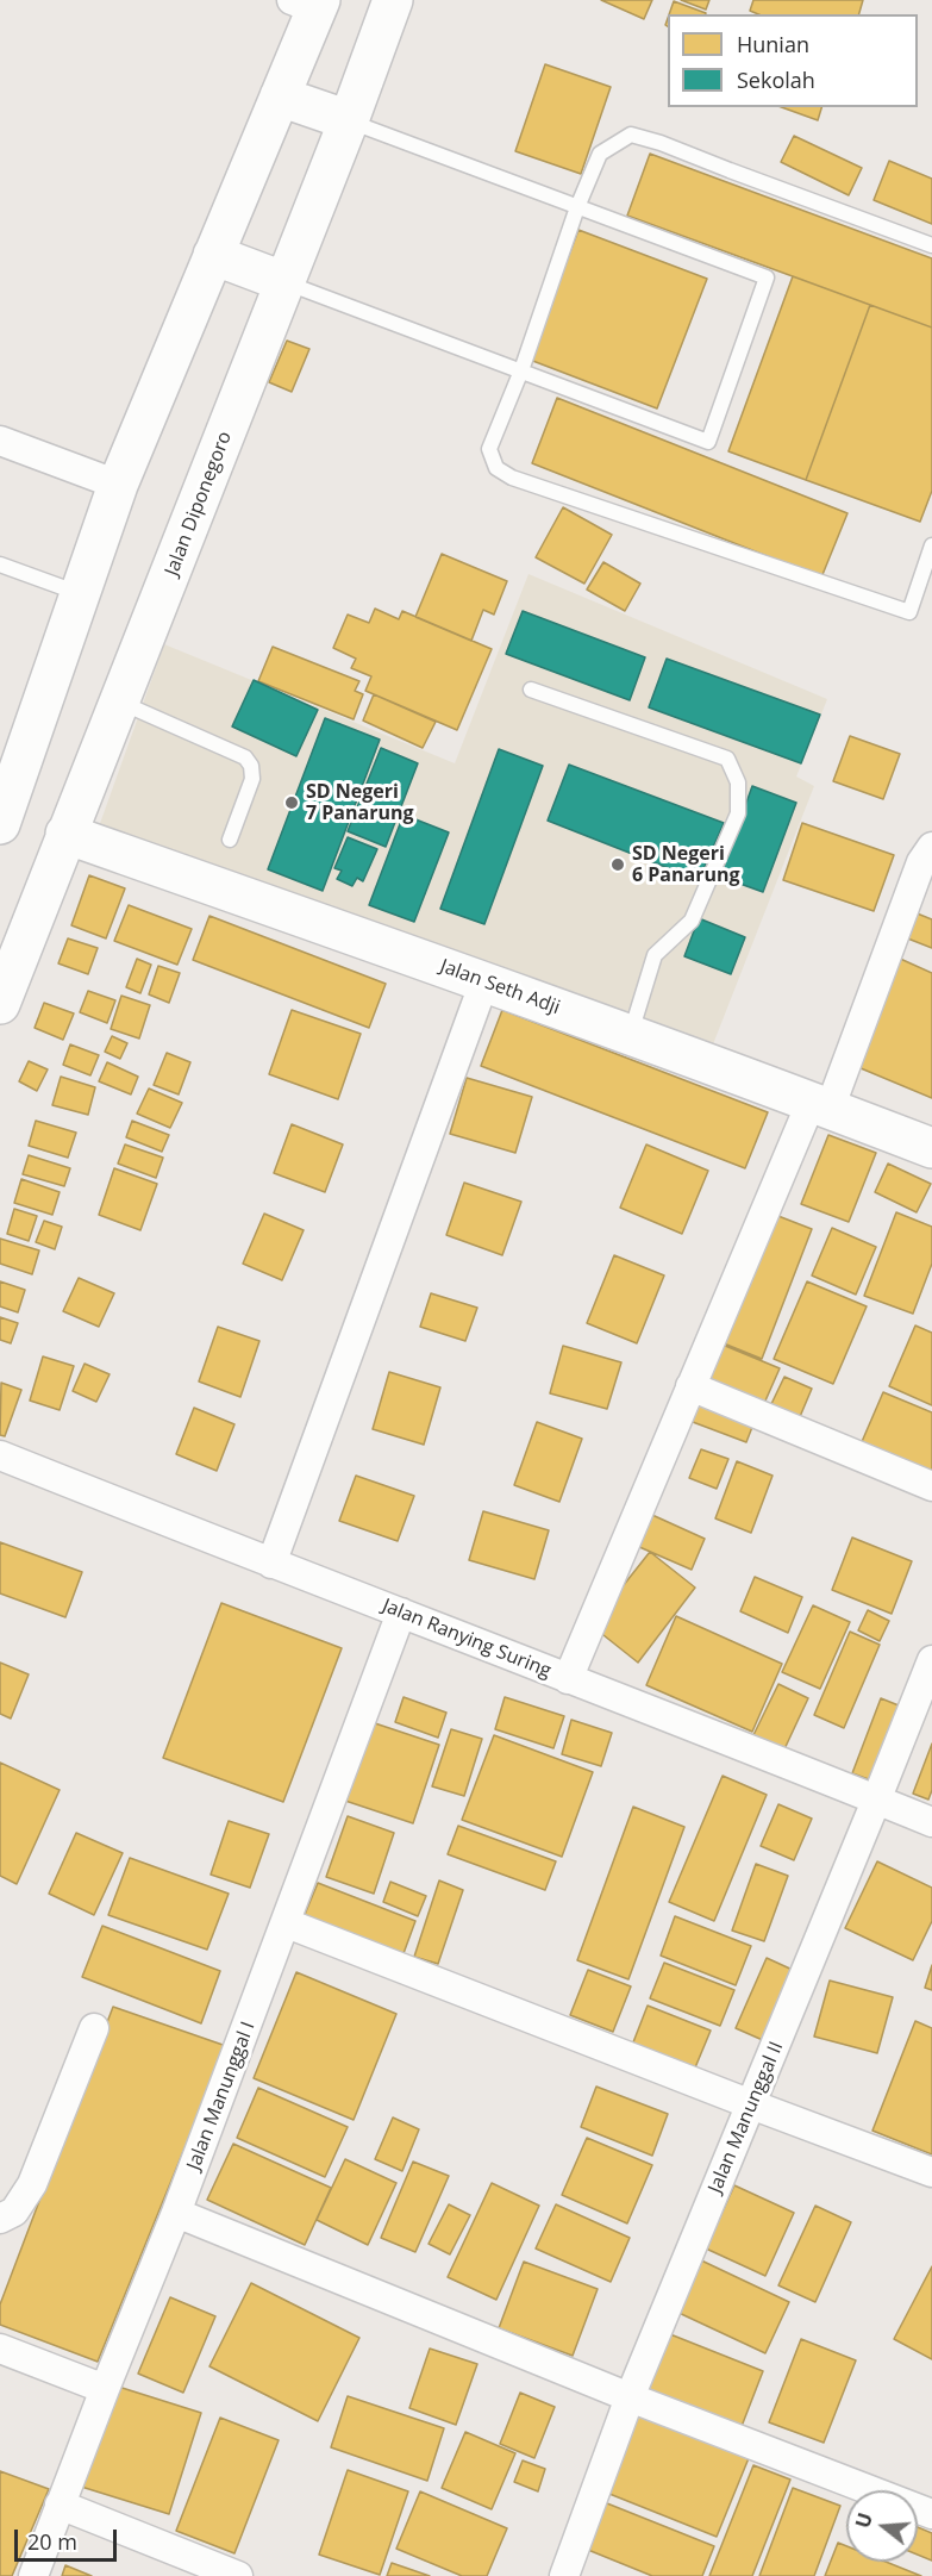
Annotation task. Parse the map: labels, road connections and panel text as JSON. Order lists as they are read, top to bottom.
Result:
{
  "streets": {
    "main road": ["Jalan Diponegoro", "Jalan Seth Adji"],
    "street": ["Jalan Ranying Suring", "Jalan Manunggal I", "Jalan Manunggal II"]
  },
  "crossings": [
    ["Jalan Diponegoro", "Jalan Seth Adji"],
    ["Jalan Ranying Suring", "Jalan Manunggal I"],
    ["Jalan Ranying Suring", "Jalan Manunggal II"]
  ],
  "places": ["SD Negeri 7 Panarung", "SD Negeri 6 Panarung"],
  "legend": ["Hunian", "Sekolah"],
  "scale_bar": "20 m",
  "north": "left"
}
